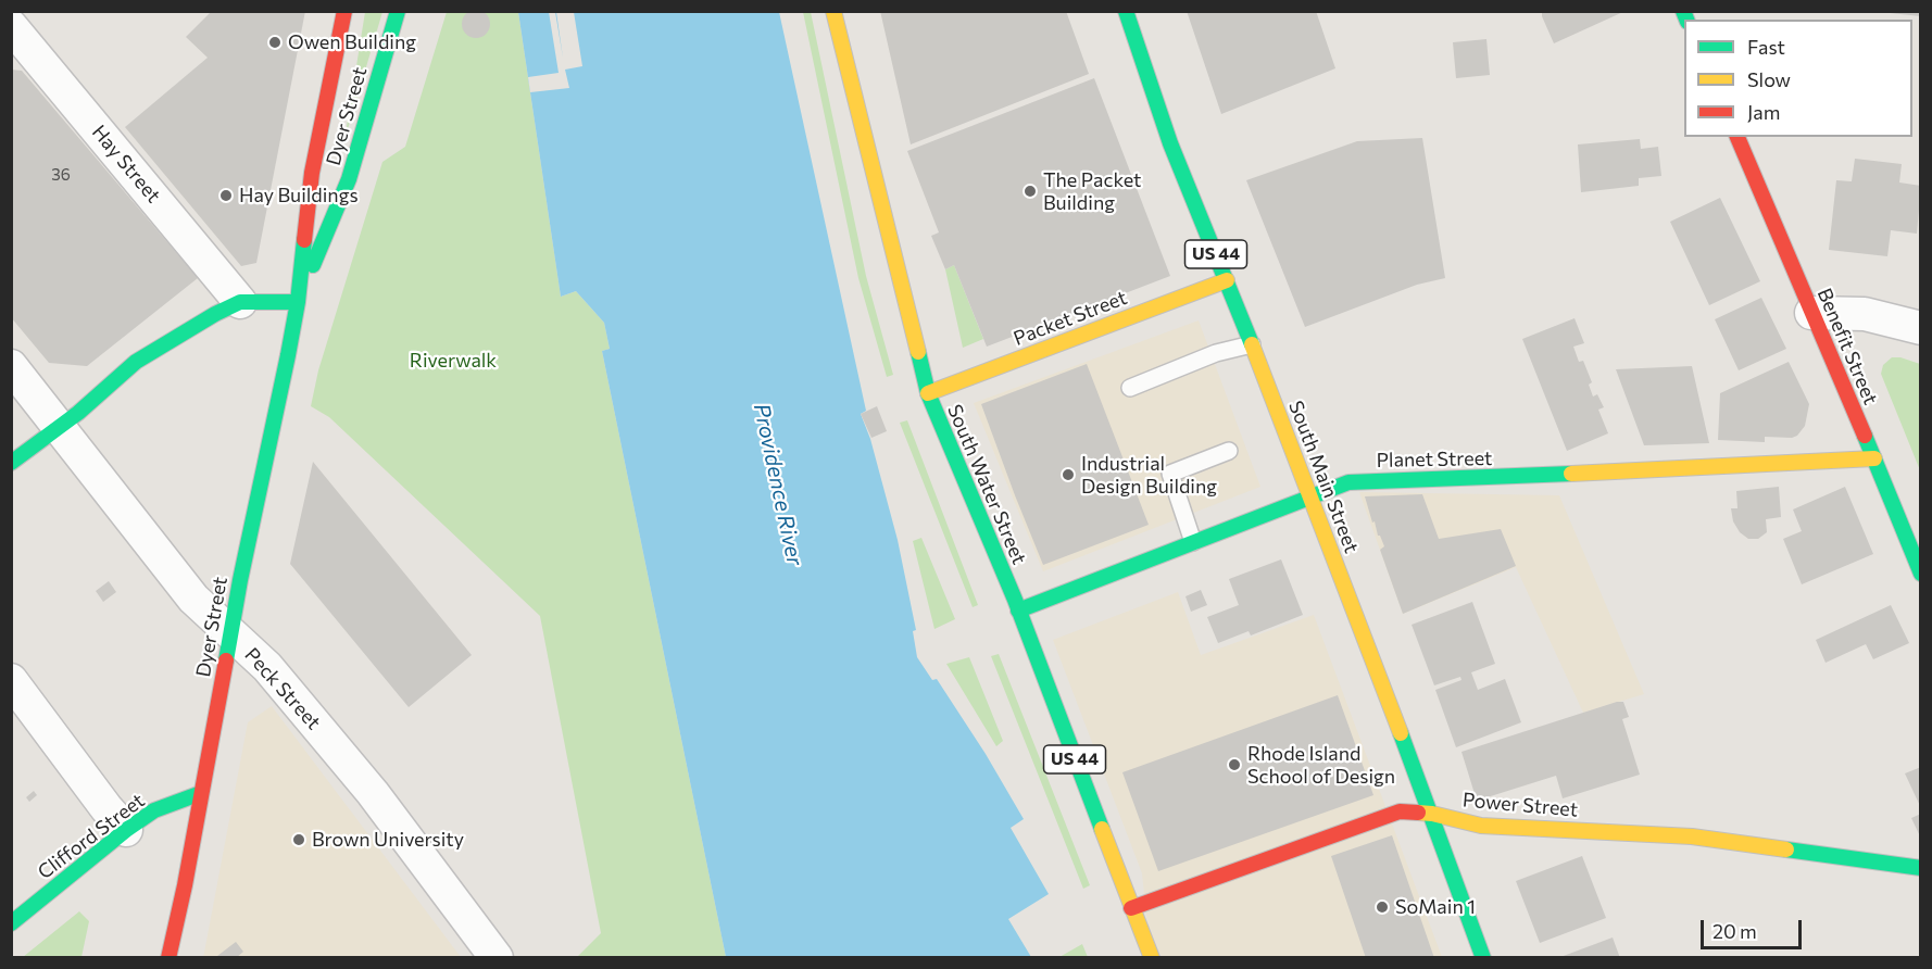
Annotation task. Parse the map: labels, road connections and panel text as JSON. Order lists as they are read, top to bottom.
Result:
{
  "streets": {
    "main road": [
      "Dyer Street",
      "US 44",
      "Packet Street",
      "Benefit Street",
      "Planet Street",
      "South Main Street",
      "South Water Street",
      "Power Street",
      "Clifford Street"
    ],
    "street": ["Hay Street", "Peck Street"]
  },
  "crossings": [
    ["Dyer Street", "Peck Street"],
    ["Dyer Street", "Clifford Street"],
    ["Packet Street", "South Main Street"],
    ["Packet Street", "South Water Street"],
    ["Benefit Street", "Planet Street"],
    ["Planet Street", "South Main Street"],
    ["Planet Street", "South Water Street"],
    ["South Main Street", "Power Street"],
    ["South Water Street", "Power Street"]
  ],
  "water": ["Providence River"],
  "parks": ["Riverwalk"],
  "places": [
    "Owen Building",
    "The Packet Building",
    "Hay Buildings",
    "Industrial Design Building",
    "Rhode Island School of Design",
    "Brown University",
    "SoMain 1"
  ],
  "house_numbers": ["36"],
  "legend": ["Fast", "Slow", "Jam"],
  "scale_bar": "20 m"
}
